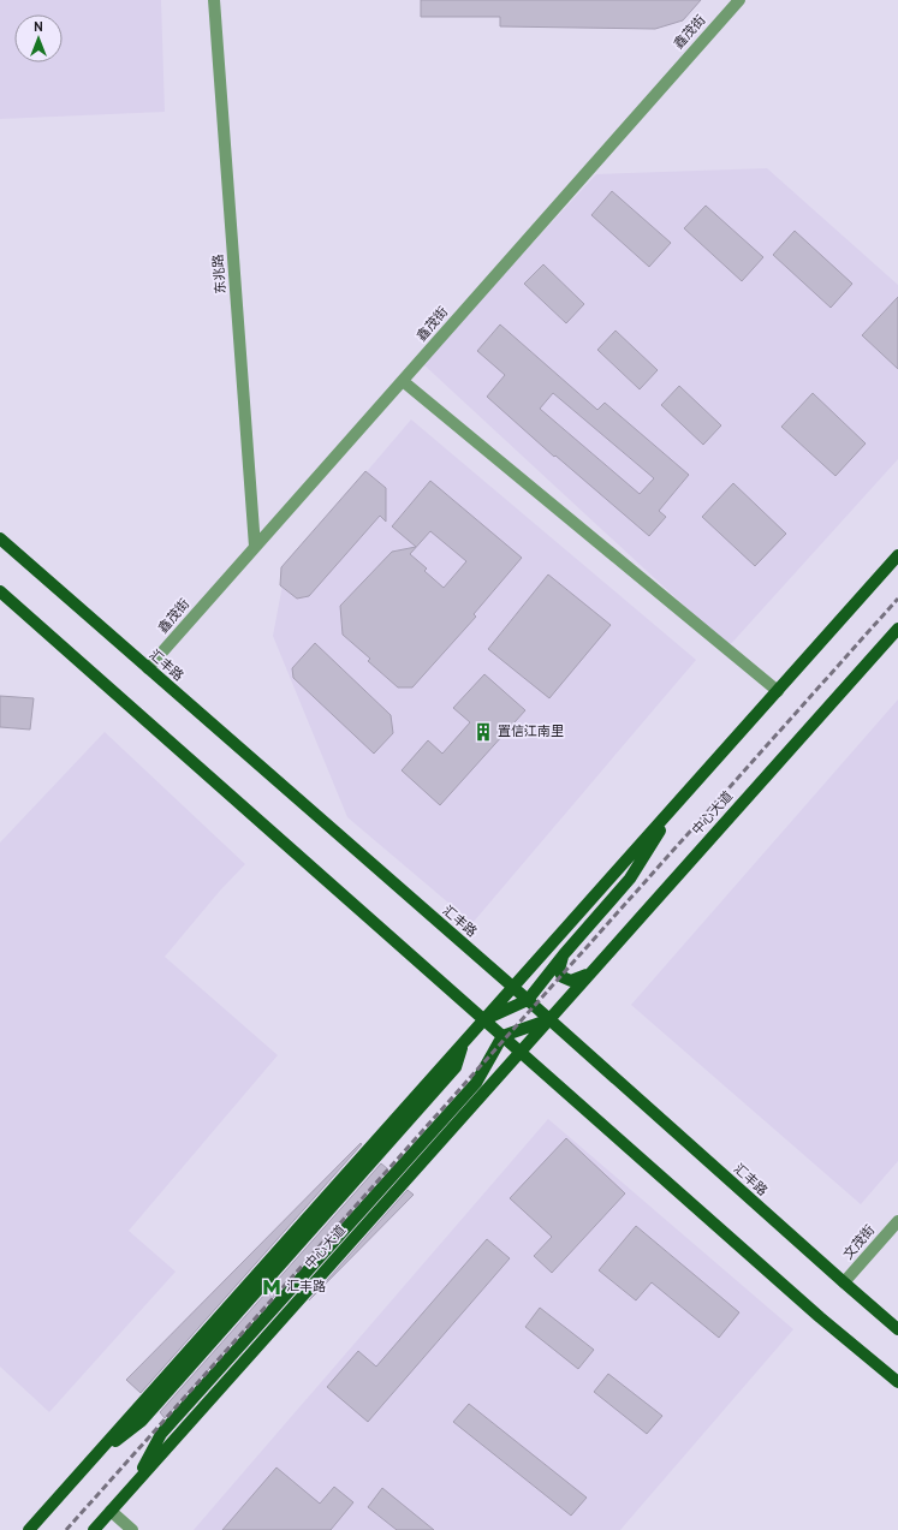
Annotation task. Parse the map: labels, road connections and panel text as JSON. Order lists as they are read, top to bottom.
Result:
{
  "streets": {
    "main road": ["汇丰路", "中心大道"],
    "street": ["鑫茂街", "东兆路", "文茂街"]
  },
  "crossings": [
    ["鑫茂街", "东兆路"],
    ["鑫茂街", "汇丰路"],
    ["汇丰路", "中心大道"],
    ["汇丰路", "文茂街"]
  ],
  "places": {
    "building": ["置信·江南里"],
    "metro station": ["汇丰路"]
  },
  "north": "top"
}
